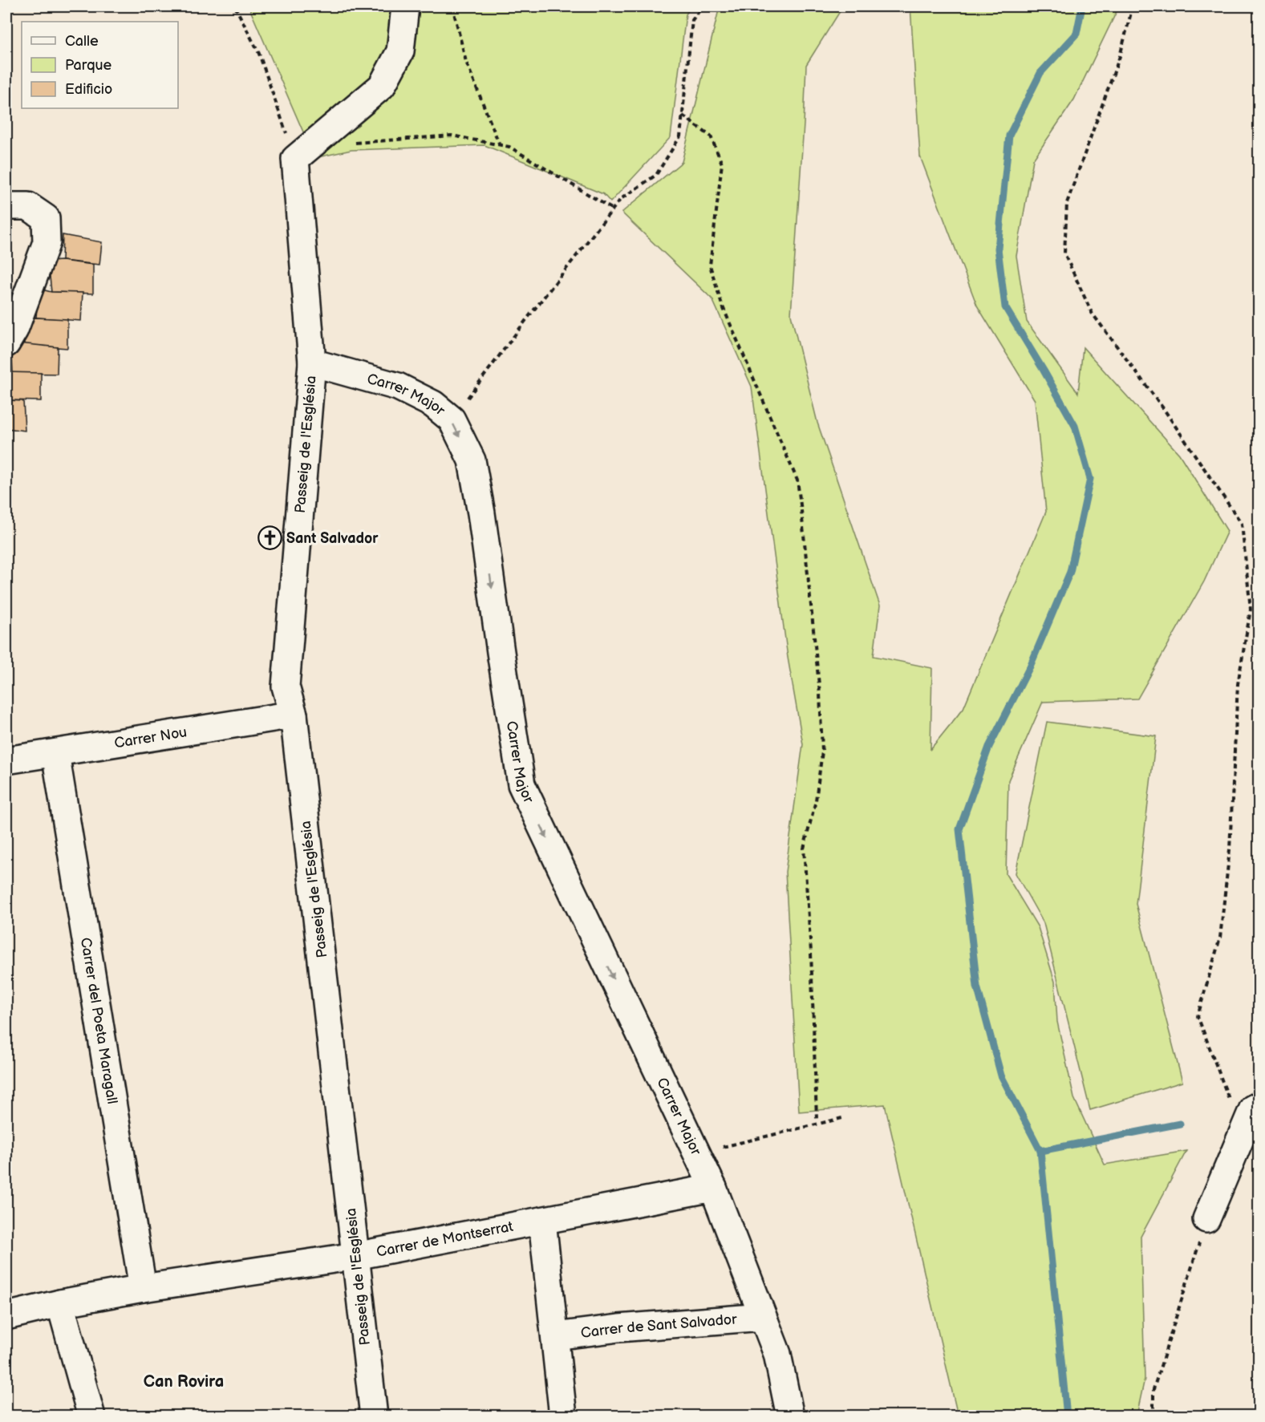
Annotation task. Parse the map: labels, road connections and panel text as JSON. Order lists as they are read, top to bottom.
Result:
{
  "streets": {
    "street": [
      "Carrer Major",
      "Passeig de l'Església",
      "Carrer Nou",
      "Carrer del Poeta Maragall",
      "Carrer de Montserrat",
      "Carrer de Sant Salvador"
    ]
  },
  "crossings": [
    ["Carrer Major", "Passeig de l'Església"],
    ["Carrer Major", "Carrer de Montserrat"],
    ["Carrer Major", "Carrer de Sant Salvador"],
    ["Passeig de l'Església", "Carrer Nou"],
    ["Passeig de l'Església", "Carrer de Montserrat"],
    ["Carrer Nou", "Carrer del Poeta Maragall"],
    ["Carrer del Poeta Maragall", "Carrer de Montserrat"]
  ],
  "one_way": ["Carrer Major"],
  "districts": ["Can Rovira"],
  "places": {
    "church": ["Sant Salvador"]
  },
  "legend": ["Calle", "Parque", "Edificio"]
}
